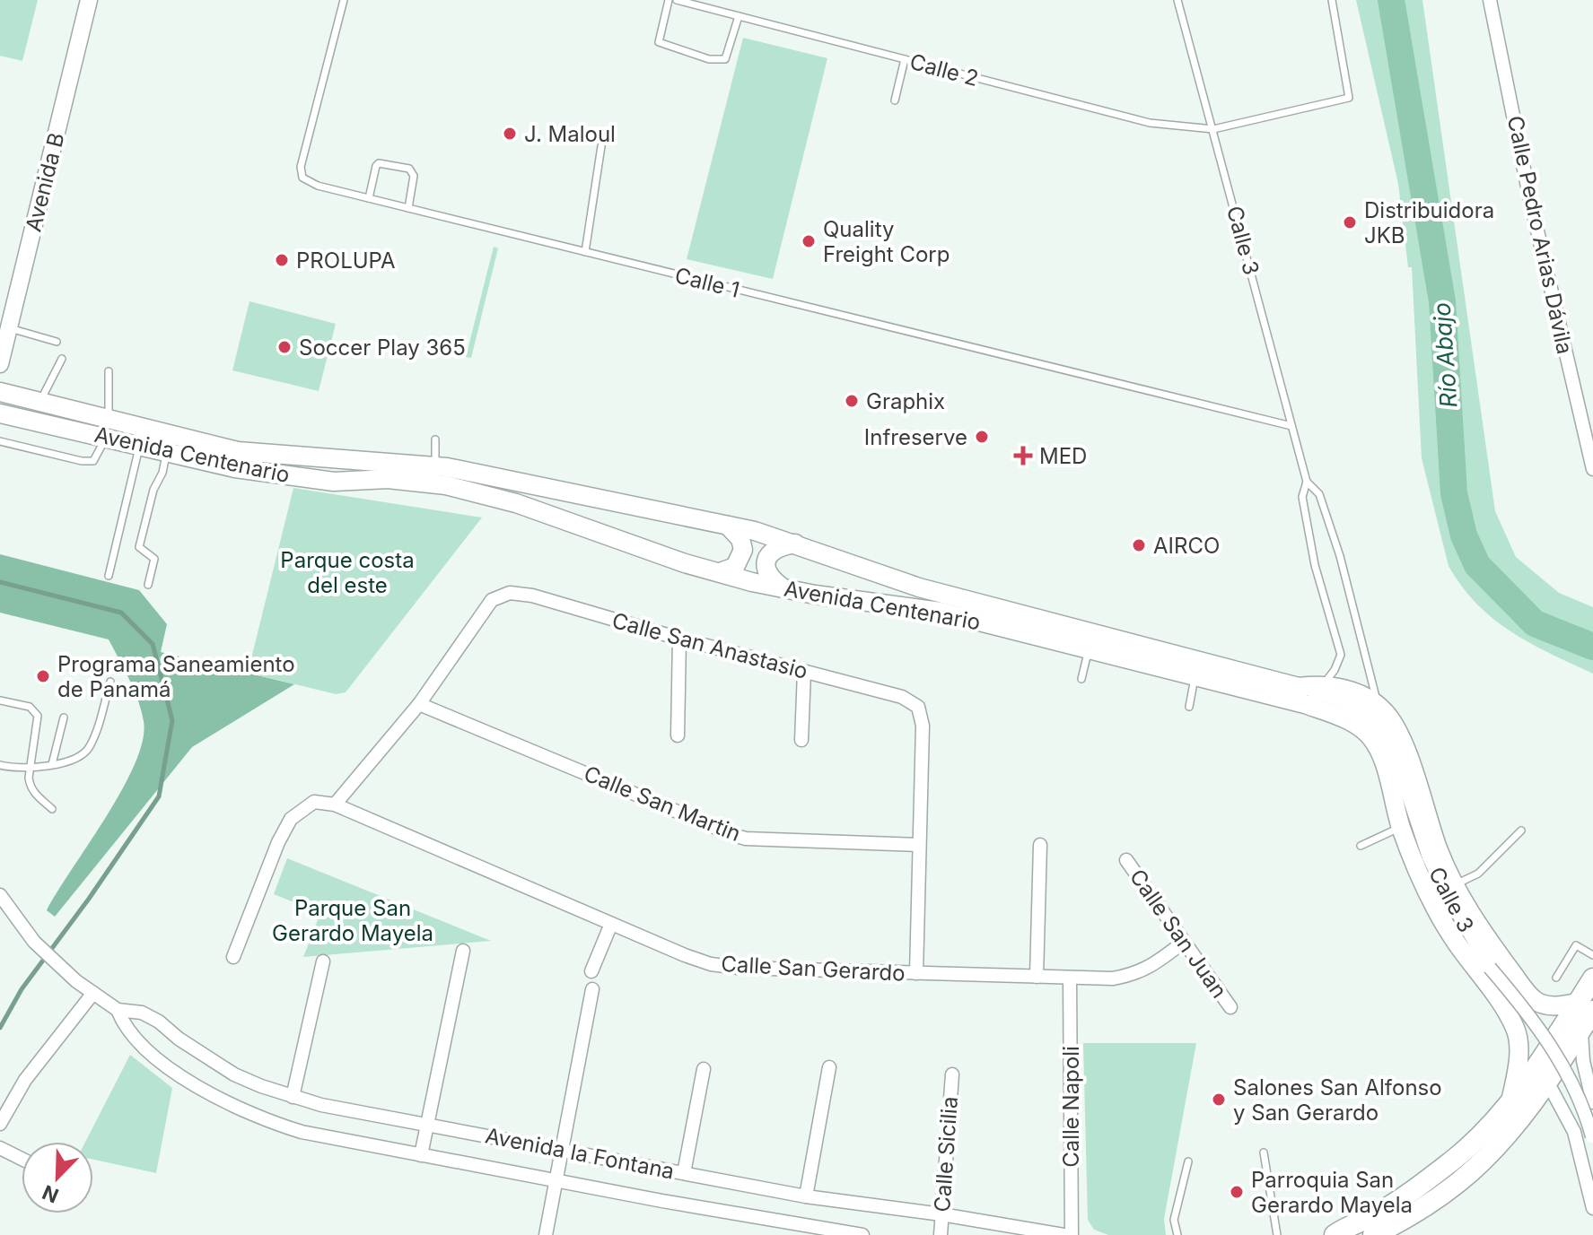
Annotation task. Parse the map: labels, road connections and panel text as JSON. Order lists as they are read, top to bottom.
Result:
{
  "streets": {
    "main road": ["Avenida Centenario"],
    "street": [
      "Avenida B",
      "Calle Pedro Arias Dávila",
      "Calle 3",
      "Calle San Anastasio",
      "Calle San Martin",
      "Calle San Juan",
      "Calle San Gerardo",
      "Calle Napoli",
      "Avenida la Fontana",
      "Calle Sicilia"
    ],
    "lane": ["Calle 2", "Calle 1"]
  },
  "crossings": [
    ["Calle 2", "Calle 3"],
    ["Calle 3", "Calle 1"],
    ["Calle 3", "Avenida Centenario"],
    ["Calle San Anastasio", "Calle San Martin"],
    ["Calle San Anastasio", "Calle San Gerardo"],
    ["Calle San Juan", "Calle San Gerardo"],
    ["Calle San Gerardo", "Calle Napoli"],
    ["Avenida la Fontana", "Calle Sicilia"]
  ],
  "water": ["Río Abajo"],
  "parks": ["Parque costa del este", "Parque San Gerardo Mayela"],
  "places": {
    "other": [
      "J. Maloul",
      "Distribuidora JKB",
      "Quality Freight Corp",
      "PROLUPA",
      "Soccer Play 365",
      "Graphix",
      "Infreserve",
      "AIRCO",
      "Programa Saneamiento de Panamá",
      "Salones San Alfonso y San Gerardo",
      "Parroquia San Gerardo Mayela"
    ],
    "health": ["MED"]
  },
  "north": "bottom left"
}
